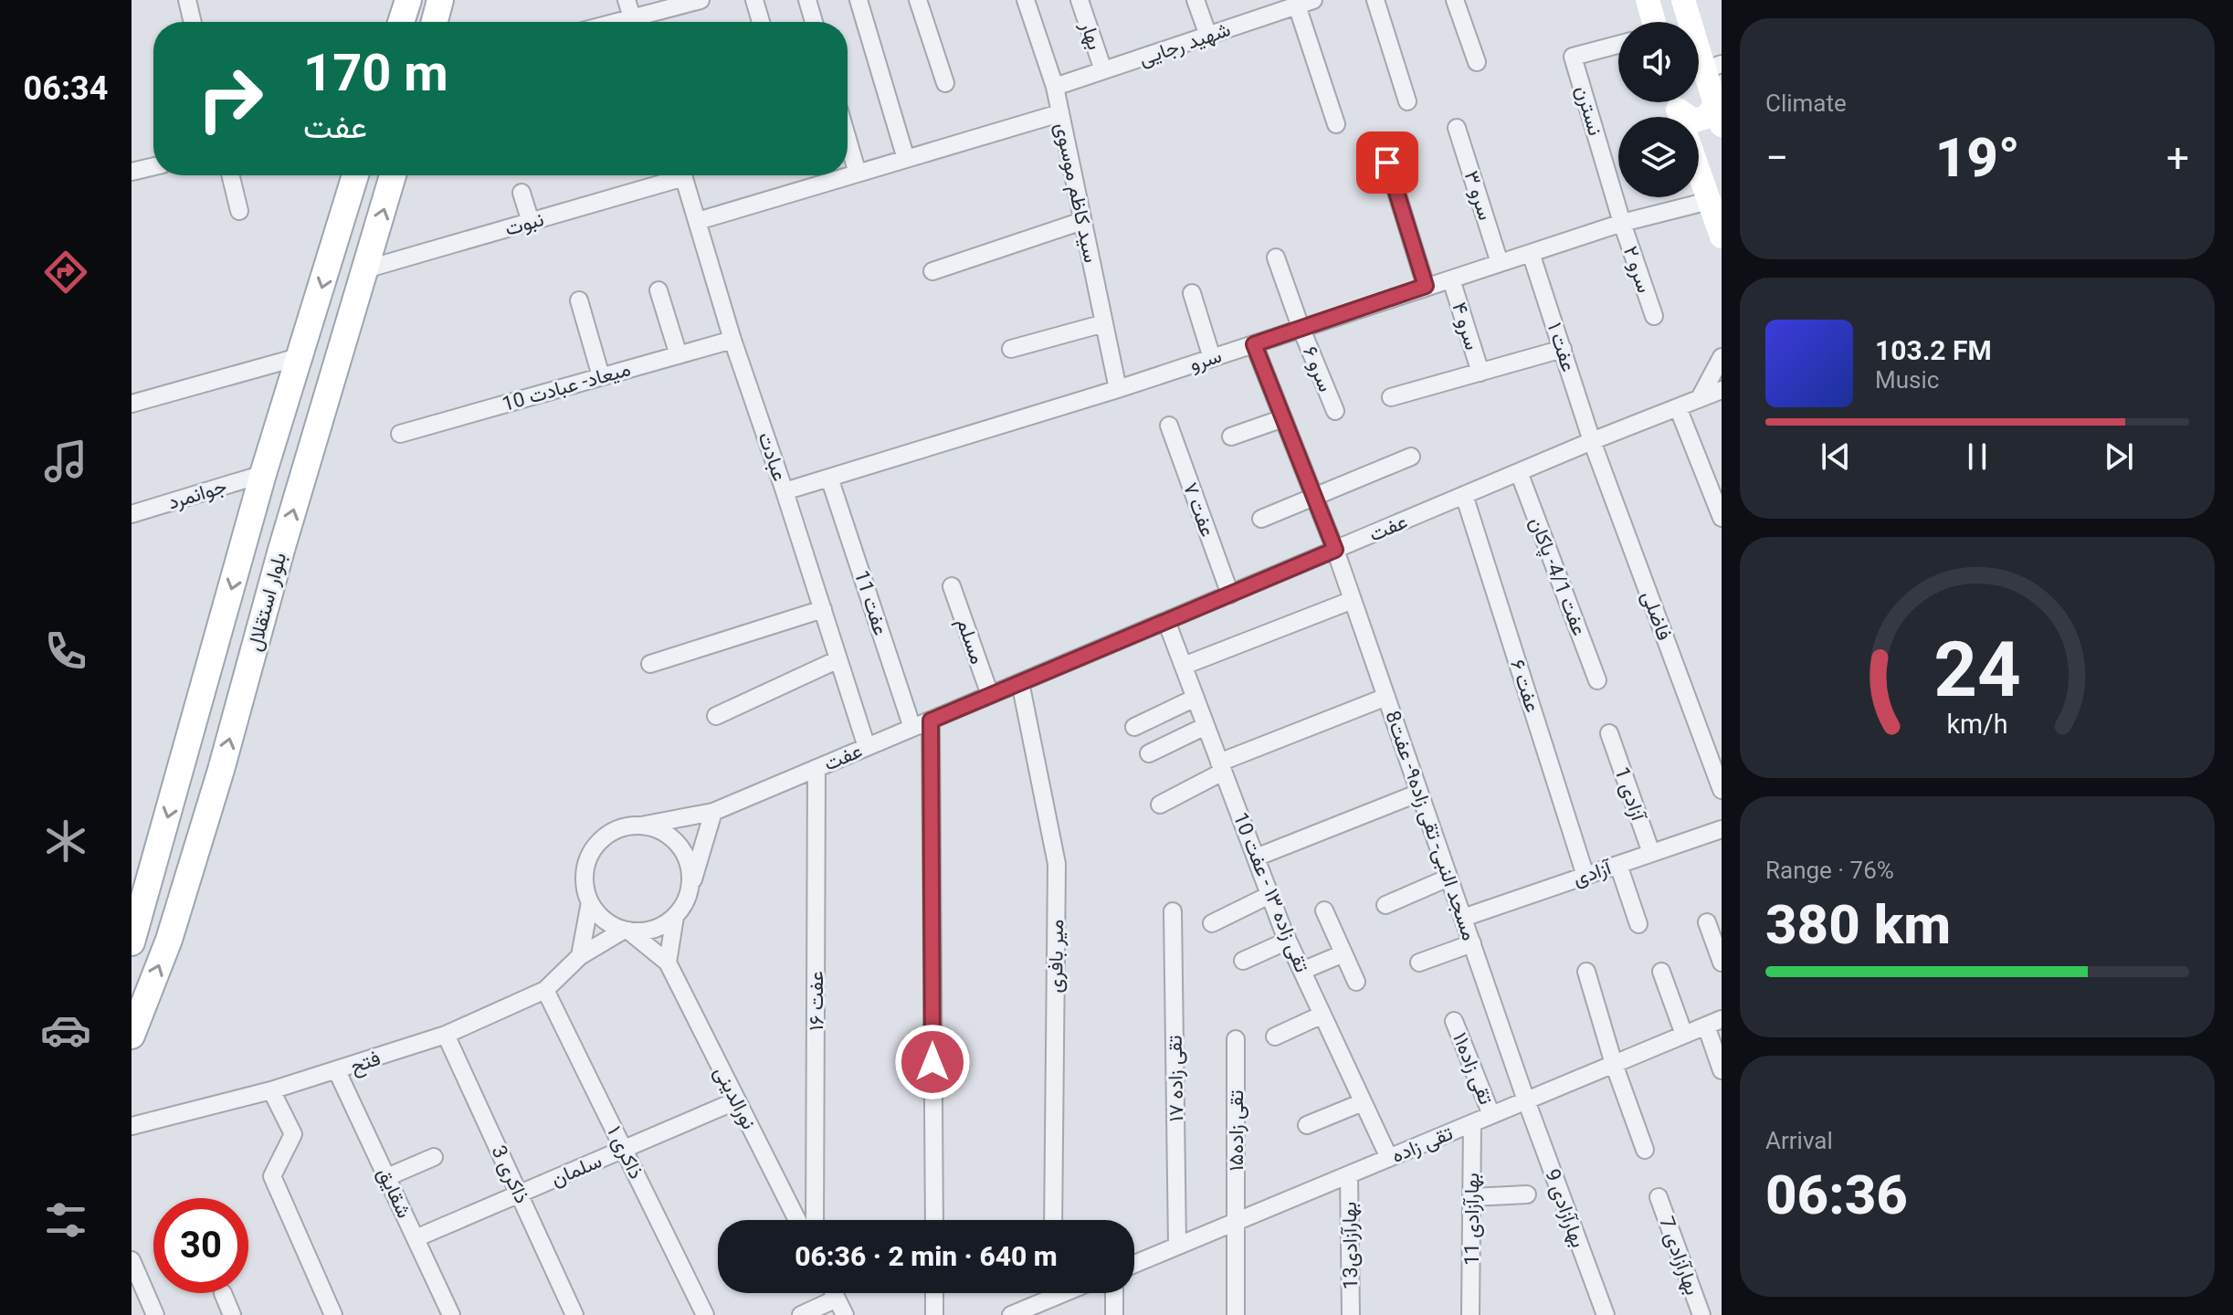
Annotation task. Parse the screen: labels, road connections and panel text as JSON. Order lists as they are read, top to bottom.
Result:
{
  "streets": {
    "main road": ["بلوار استقلال"],
    "street": [
      "بهار",
      "شهید رجایی",
      "نسترن",
      "سید کاظم موسوی",
      "سرو ۳",
      "نبوت",
      "سرو ۲",
      "سرو ۴",
      "عفت ۱",
      "سرو",
      "سرو ۶",
      "میعاد- عبادت 10",
      "عبادت",
      "جوانمرد",
      "عفت ۷",
      "عفت",
      "عفت 4/1- پاکان",
      "عفت 11",
      "فاضلی",
      "مسلم",
      "عفت ۶",
      "آزادی 1",
      "مسجد النبی- تقی زاده۹- عفت8",
      "آزادی",
      "تقی زاده ۱۳ - عفت 10",
      "میر بافری",
      "عفت ۱۶",
      "فتح",
      "تقی زاده۱۱",
      "تقی زاده ۱۷",
      "نورالدینی",
      "تقی زاده۱۵",
      "تقی زاده",
      "ذاکری ۱",
      "سلمان",
      "ذاکری 3",
      "شقایق",
      "بهارآزادی 9",
      "بهارآزادی 11",
      "بهارآزادی13",
      "بهارآزادی 7"
    ]
  },
  "crossings": [
    ["بهار", "شهید رجایی"],
    ["شهید رجایی", "سید کاظم موسوی"],
    ["نسترن", "سرو ۲"],
    ["نسترن", "سرو"],
    ["سید کاظم موسوی", "سرو"],
    ["سرو ۳", "سرو"],
    ["نبوت", "بلوار استقلال"],
    ["سرو ۲", "سرو"],
    ["سرو ۴", "عفت ۱"],
    ["سرو ۴", "سرو"],
    ["عفت ۱", "سرو"],
    ["عفت ۱", "عفت"],
    ["عفت ۱", "فاضلی"],
    ["سرو", "سرو ۶"],
    ["سرو", "عبادت"],
    ["سرو", "عفت 11"],
    ["سرو", "مسجد النبی- تقی زاده۹- عفت8"],
    ["میعاد- عبادت 10", "عبادت"],
    ["عبادت", "عفت"],
    ["جوانمرد", "بلوار استقلال"],
    ["عفت ۷", "عفت"],
    ["عفت", "عفت 4/1- پاکان"],
    ["عفت", "عفت 11"],
    ["عفت", "فاضلی"],
    ["عفت", "مسلم"],
    ["عفت", "عفت ۶"],
    ["عفت", "مسجد النبی- تقی زاده۹- عفت8"],
    ["عفت", "تقی زاده ۱۳ - عفت 10"],
    ["عفت", "میر بافری"],
    ["عفت", "عفت ۱۶"],
    ["عفت", "فتح"],
    ["عفت", "نورالدینی"],
    ["عفت ۶", "آزادی"],
    ["آزادی 1", "آزادی"],
    ["مسجد النبی- تقی زاده۹- عفت8", "آزادی"],
    ["مسجد النبی- تقی زاده۹- عفت8", "تقی زاده"],
    ["مسجد النبی- تقی زاده۹- عفت8", "بهارآزادی 9"],
    ["تقی زاده ۱۳ - عفت 10", "تقی زاده"],
    ["فتح", "نورالدینی"],
    ["فتح", "ذاکری ۱"],
    ["فتح", "ذاکری 3"],
    ["فتح", "شقایق"],
    ["تقی زاده۱۱", "تقی زاده"],
    ["تقی زاده ۱۷", "تقی زاده"],
    ["نورالدینی", "سلمان"],
    ["تقی زاده۱۵", "تقی زاده"],
    ["تقی زاده", "بهارآزادی 9"],
    ["تقی زاده", "بهارآزادی 11"],
    ["تقی زاده", "بهارآزادی13"],
    ["ذاکری ۱", "سلمان"],
    ["سلمان", "ذاکری 3"],
    ["سلمان", "شقایق"]
  ],
  "page": {
    "tabs": "06:34",
    "tile": [
      "Climate",
      ["Range · 76%", "380 km"],
      ["Arrival", "06:36"]
    ],
    "turn": ["170 m", "عفت"],
    "heat": ["−", "19°", "+"],
    "song": ["103.2 FM", "Music"],
    "limit": "30",
    "trip": "06:36 · 2 min · 640 m",
    "gauge": ["24", "km/h"]
  }
}
